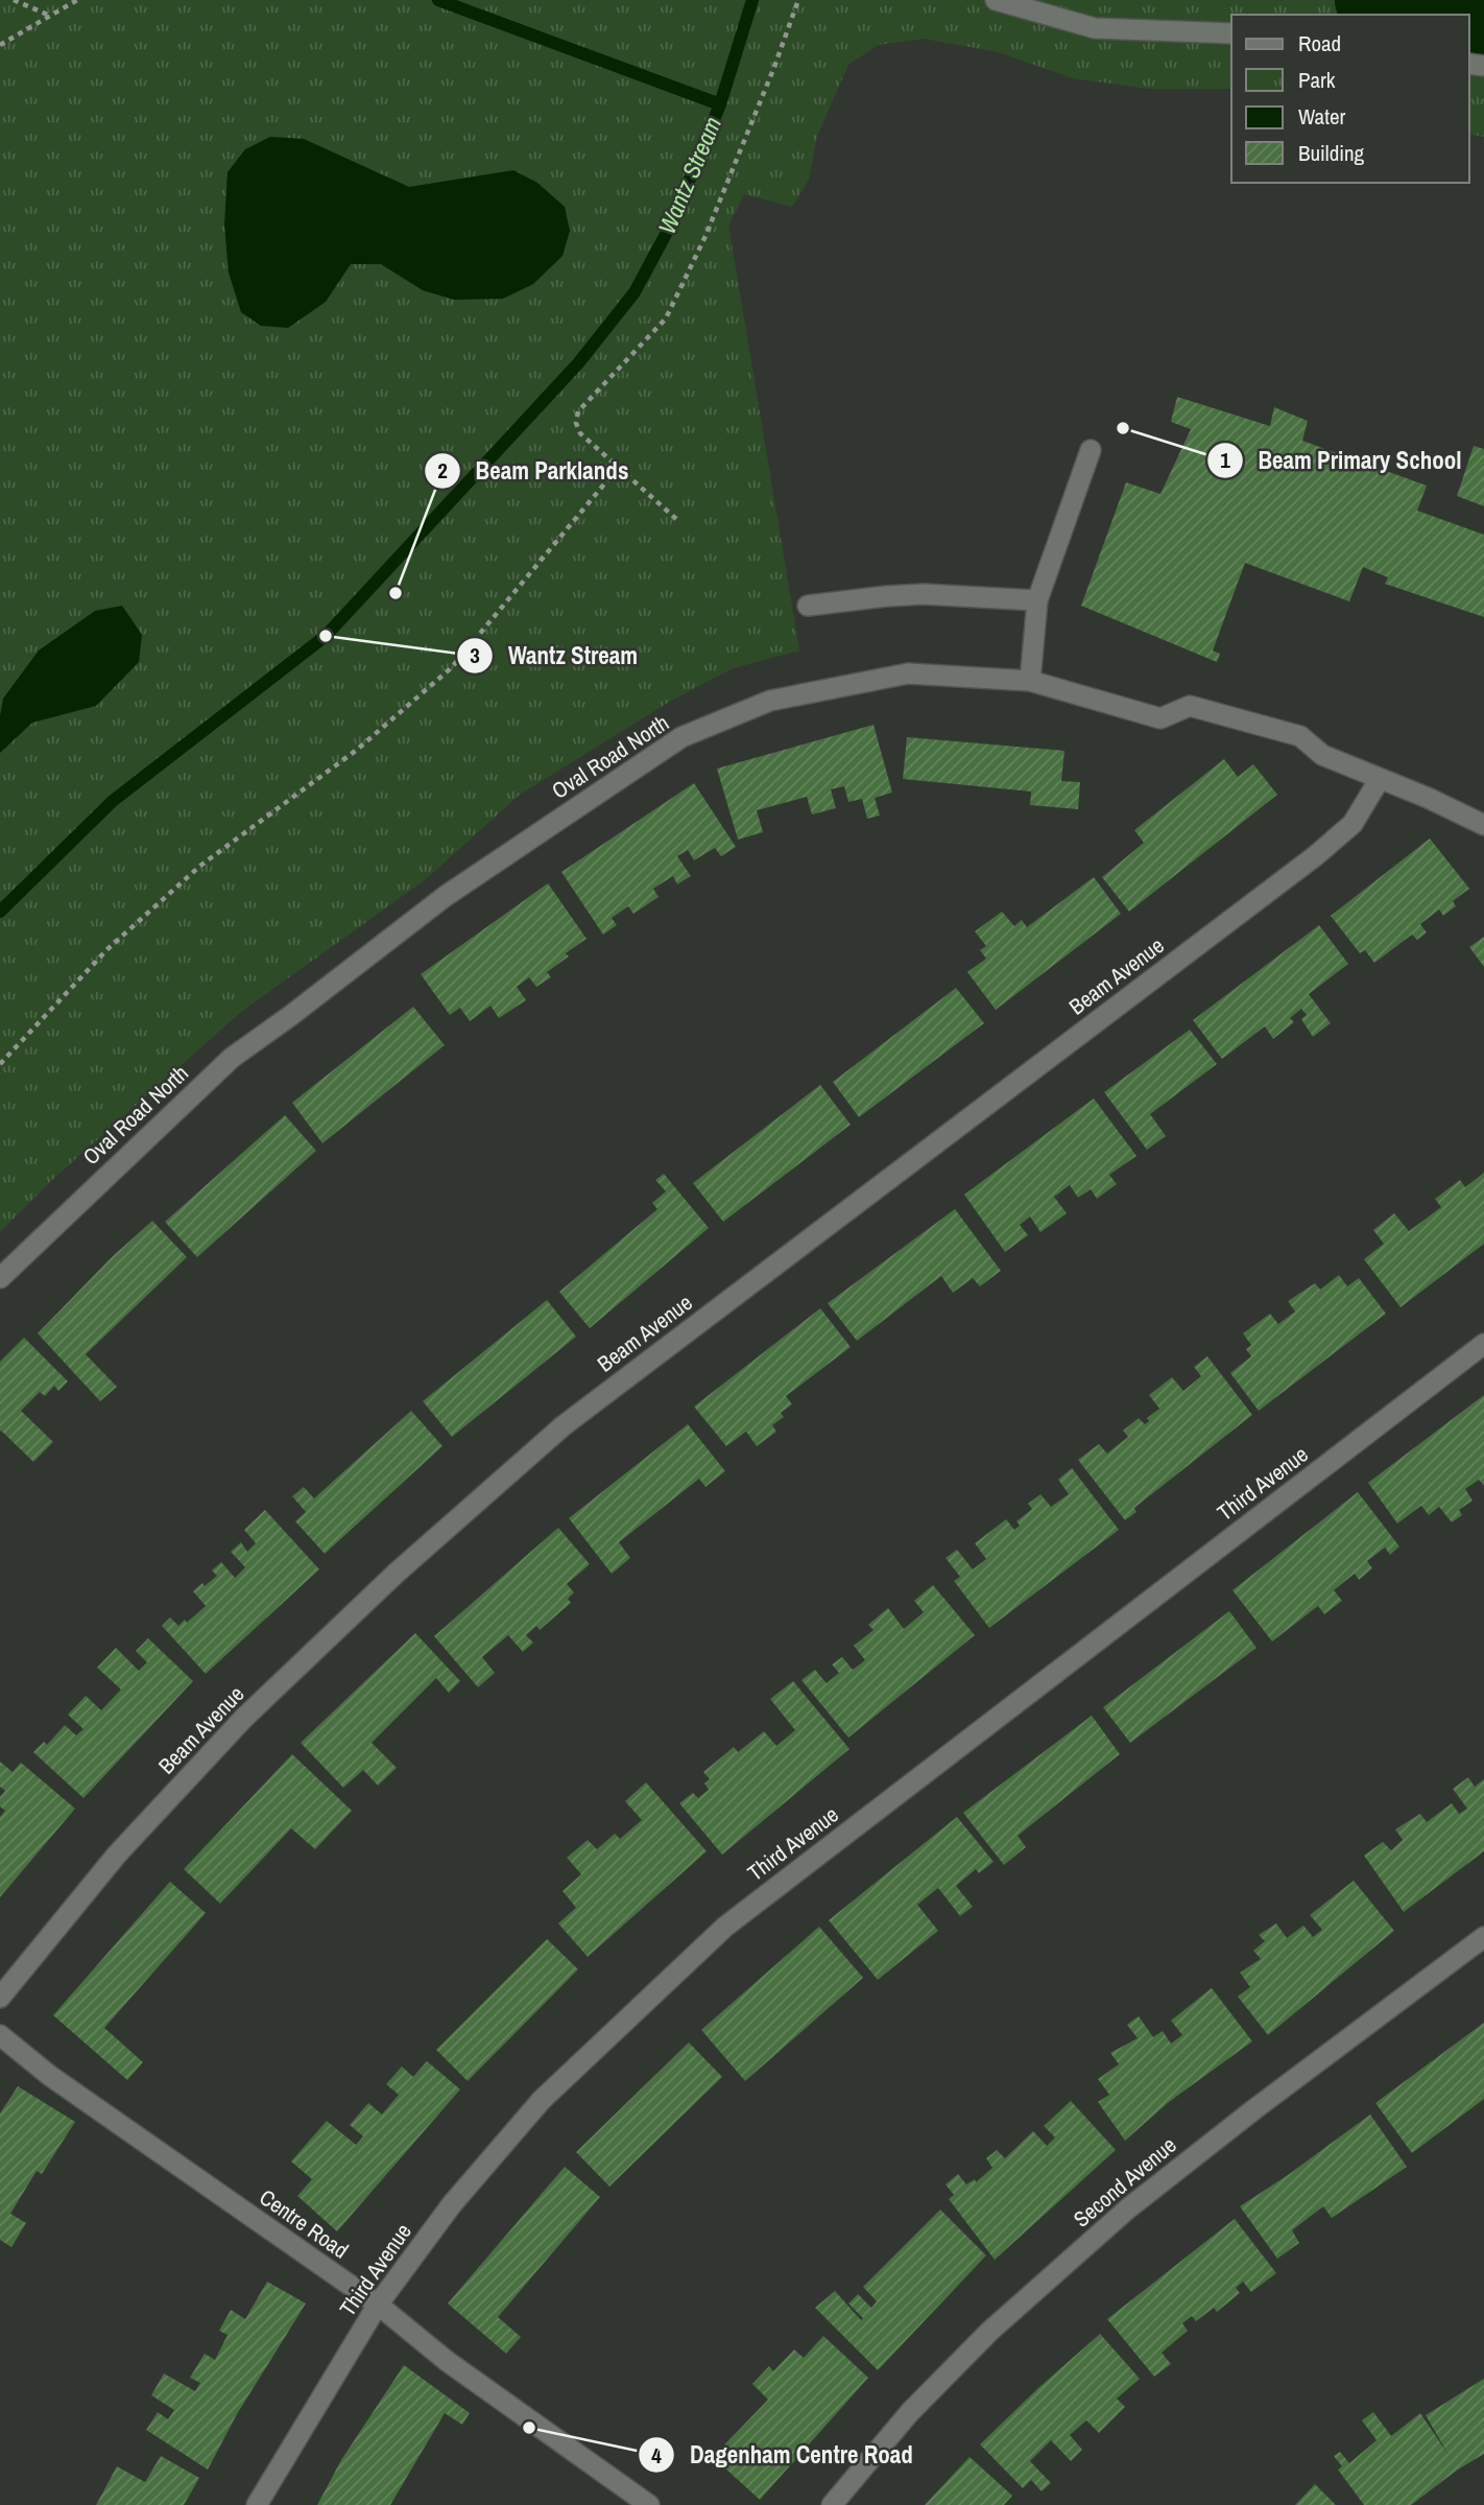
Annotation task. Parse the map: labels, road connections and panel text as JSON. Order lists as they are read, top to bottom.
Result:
{
  "streets": {
    "street": [
      "Oval Road North",
      "Beam Avenue",
      "Third Avenue",
      "Second Avenue",
      "Centre Road"
    ]
  },
  "crossings": [
    ["Oval Road North", "Beam Avenue"],
    ["Third Avenue", "Centre Road"]
  ],
  "water": ["Wantz Stream"],
  "places": [
    "Beam Primary School",
    "Beam Parklands",
    "Wantz Stream",
    "Dagenham Centre Road"
  ],
  "legend": [
    "Road",
    "Park",
    "Water",
    "Building"
  ]
}
